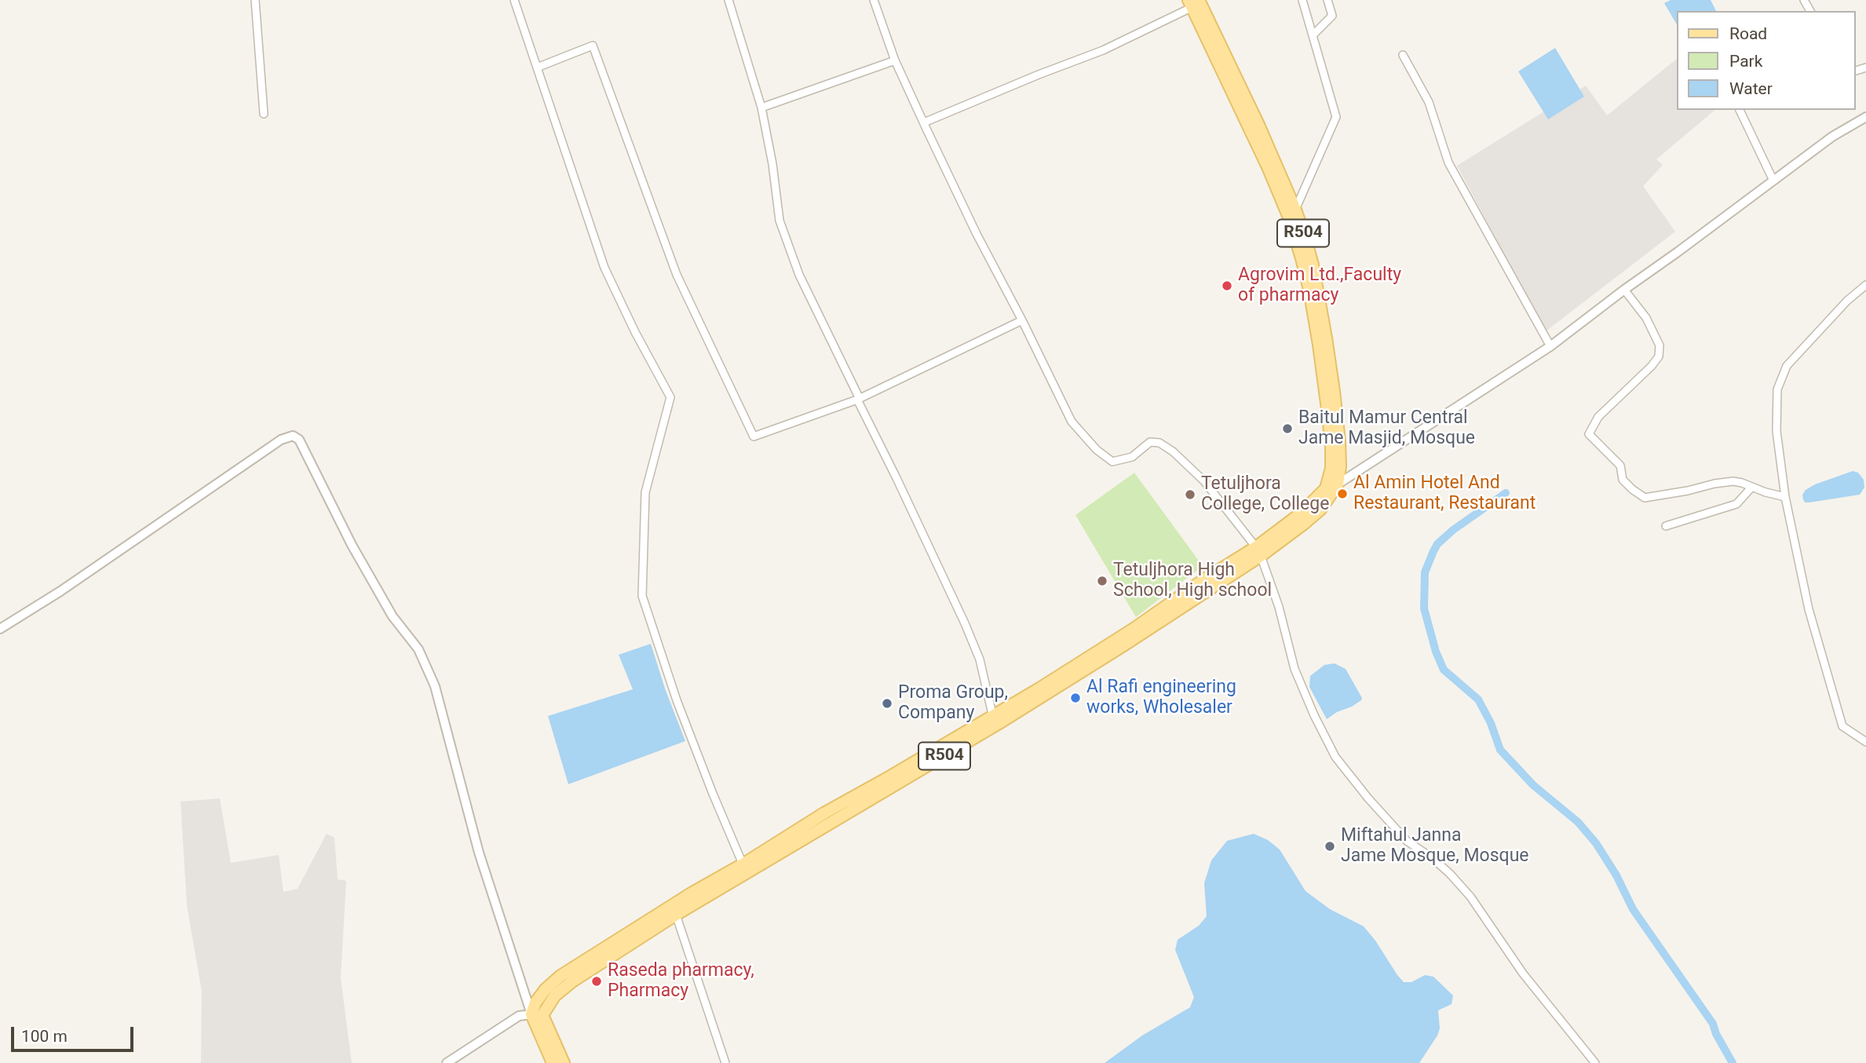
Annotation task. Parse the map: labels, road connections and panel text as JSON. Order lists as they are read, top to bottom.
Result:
{
  "streets": {
    "main road": ["R504"]
  },
  "places": [
    "Agrovim Ltd.,Faculty of pharmacy",
    "Baitul Mamur Central Jame Masjid, Mosque",
    "Al Amin Hotel And Restaurant, Restaurant",
    "Tetuljhora College, College",
    "Tetuljhora High School, High school",
    "Al Rafi engineering works, Wholesaler",
    "Proma Group, Company",
    "Miftahul Janna Jame Mosque, Mosque",
    "Raseda pharmacy, Pharmacy"
  ],
  "legend": ["Road", "Park", "Water"],
  "scale_bar": "100 m"
}
